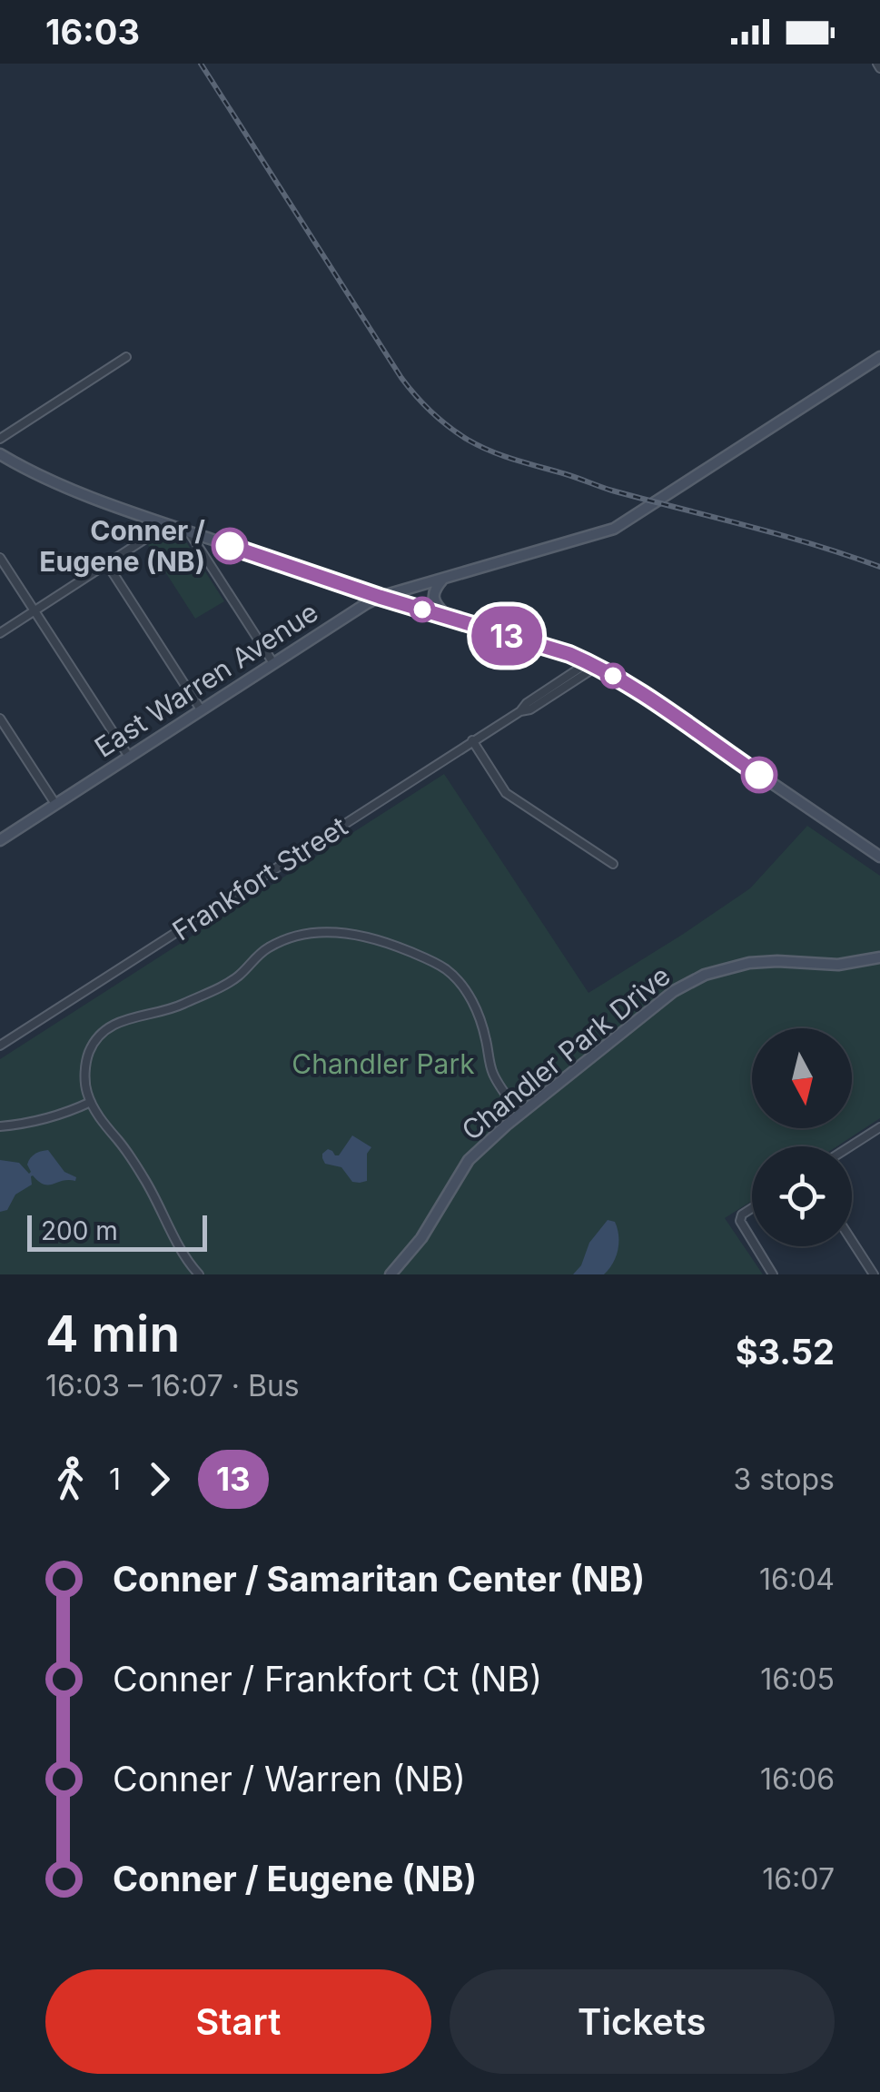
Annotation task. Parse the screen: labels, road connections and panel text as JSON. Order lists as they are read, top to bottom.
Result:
{
  "streets": {
    "main road": ["East Warren Avenue", "Chandler Park Drive"],
    "street": ["Frankfort Street"]
  },
  "parks": ["Chandler Park"],
  "places": ["Conner / Eugene (NB)"],
  "lines": ["bus line 13"],
  "scale_bar": "200 m",
  "north": "bottom",
  "page": {
    "status": "16:03",
    "on_map": "13",
    "scale": "200 m",
    "heading": ["4 min", "16:03 – 16:07 · Bus", "$3.52"],
    "legs": ["1", "13", "3 stops"],
    "list": [
      {
        "name": "Conner / Samaritan Center (NB)",
        "value": "16:04"
      },
      {
        "name": "Conner / Frankfort Ct (NB)",
        "value": "16:05"
      },
      {
        "name": "Conner / Warren (NB)",
        "value": "16:06"
      },
      {
        "name": "Conner / Eugene (NB)",
        "value": "16:07"
      }
    ],
    "buttons": ["Start", "Tickets"]
  }
}
